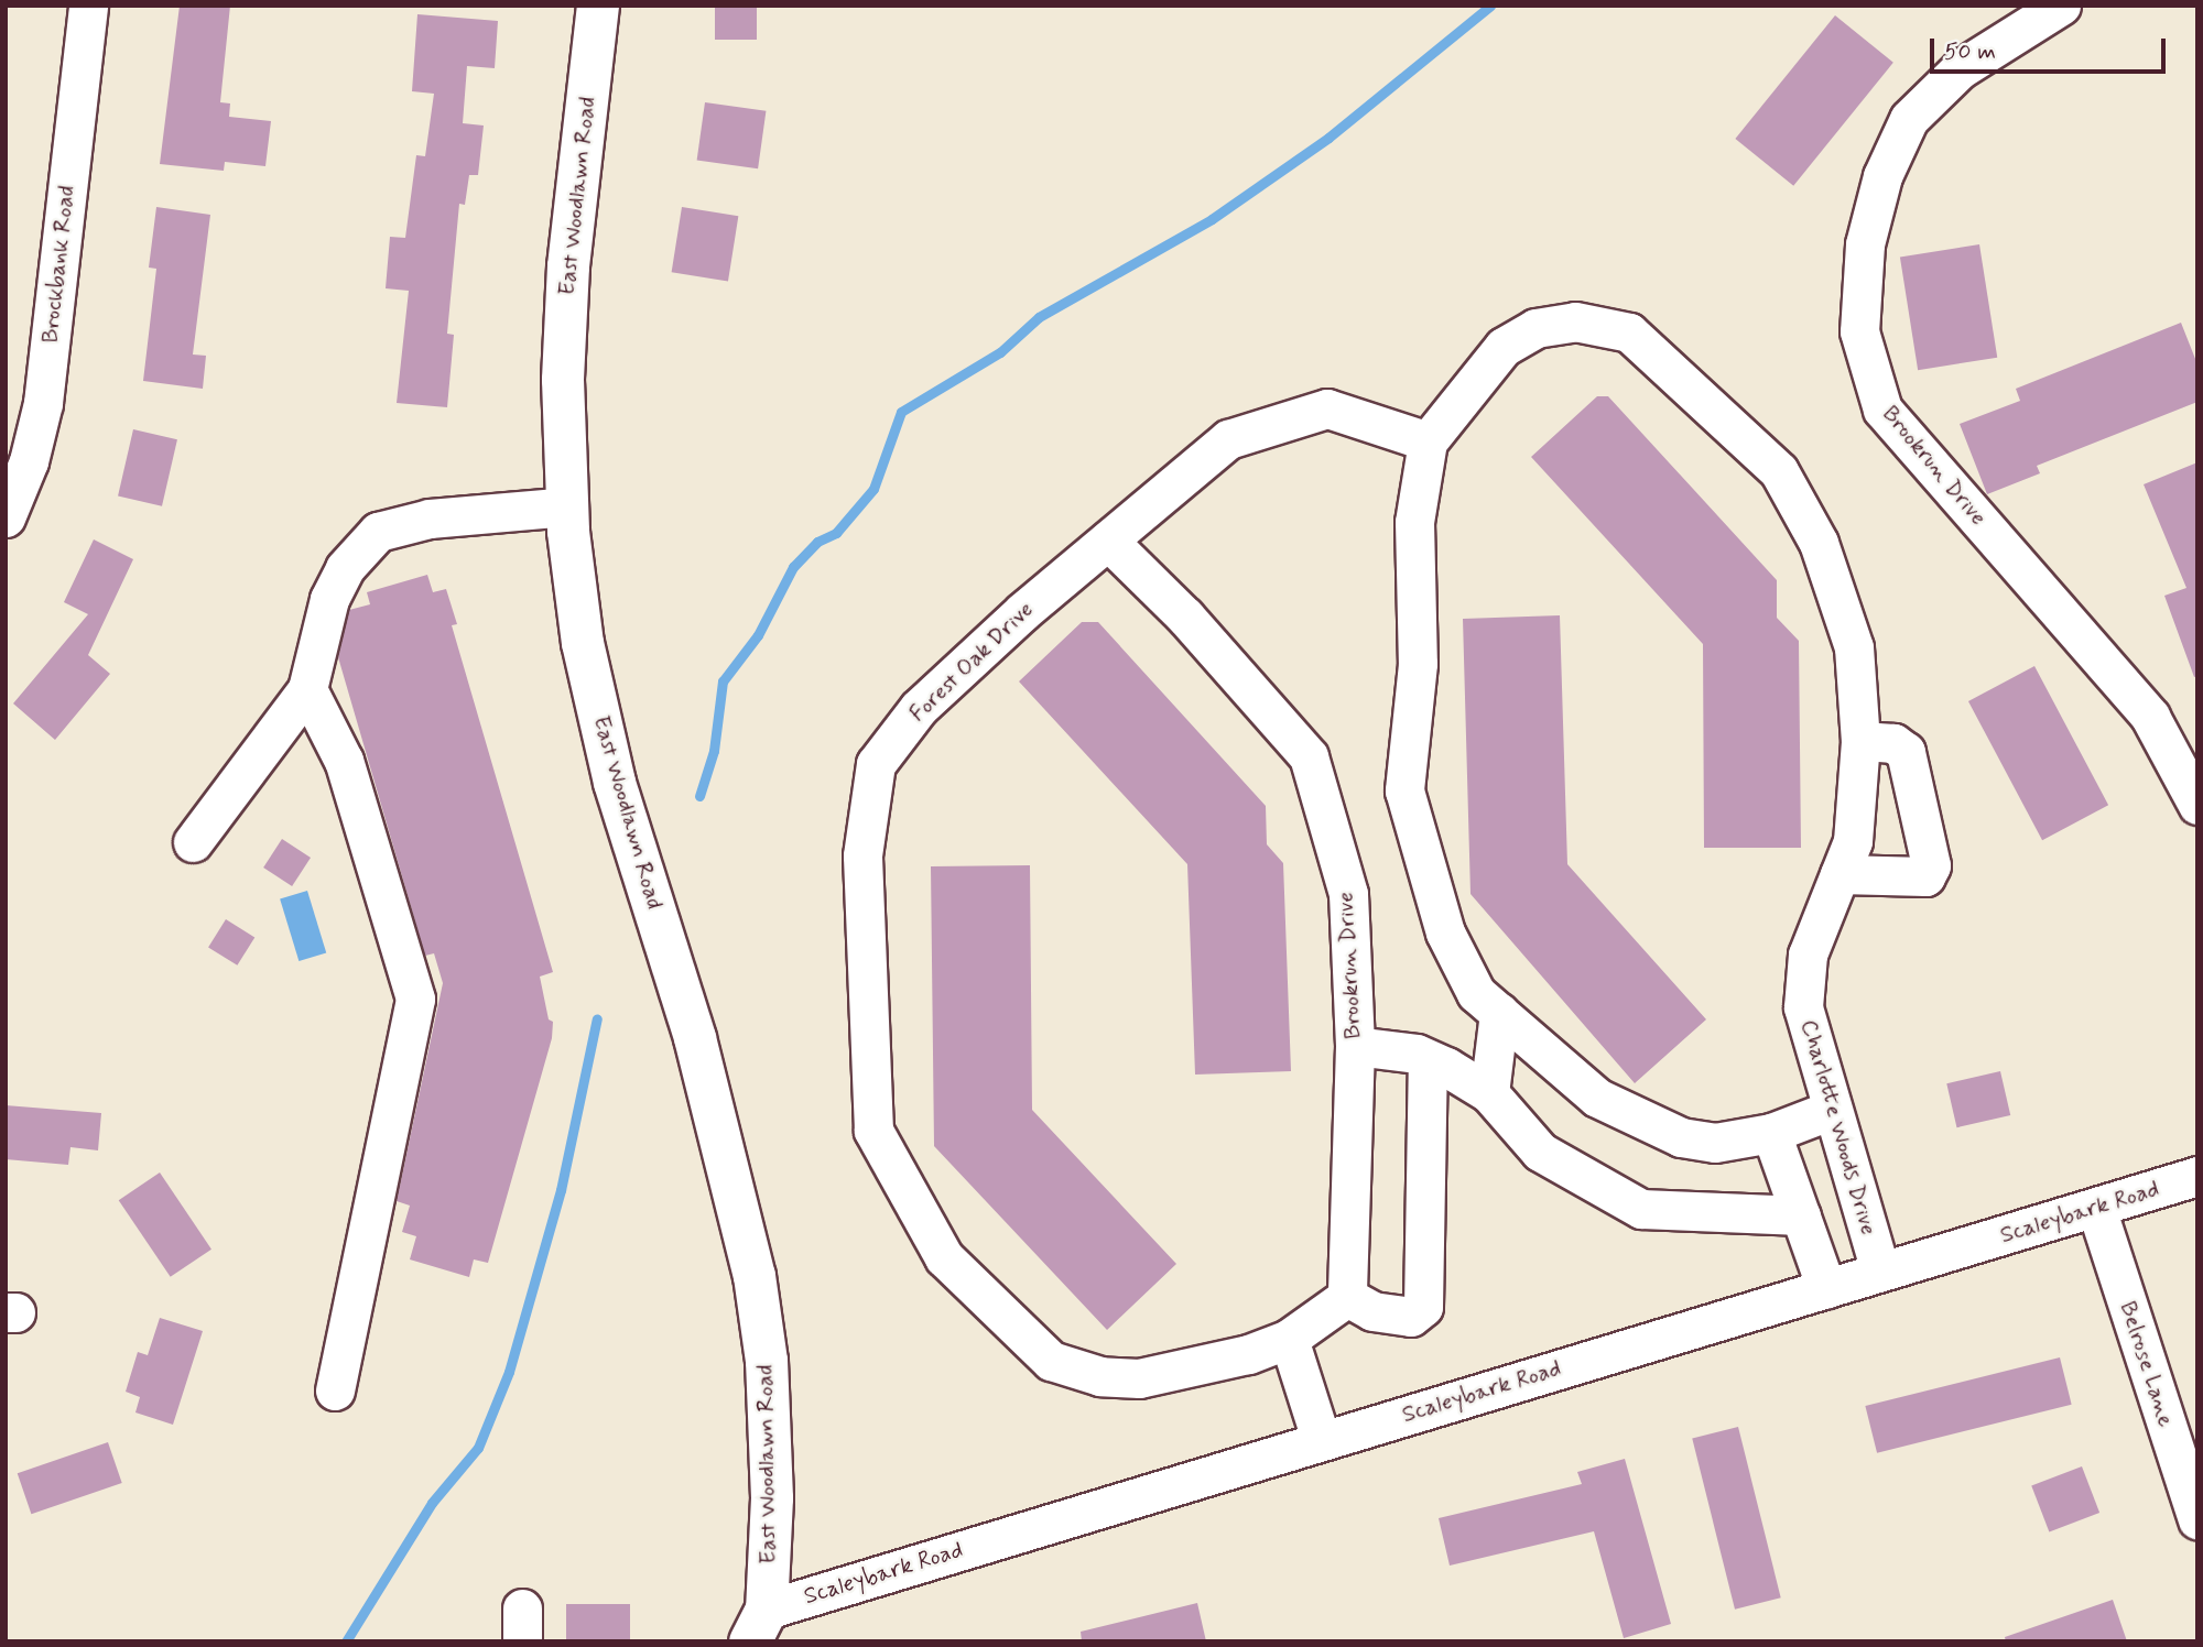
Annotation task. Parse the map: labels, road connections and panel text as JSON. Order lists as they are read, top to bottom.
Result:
{
  "streets": {
    "main road": ["East Woodlawn Road"],
    "street": [
      "Brockbank Road",
      "Brookrun Drive",
      "Forest Oak Drive",
      "Charlotte Woods Drive",
      "Scaleybark Road",
      "Belrose Lane"
    ]
  },
  "crossings": [
    ["East Woodlawn Road", "Scaleybark Road"],
    ["Brookrun Drive", "Forest Oak Drive"],
    ["Forest Oak Drive", "Charlotte Woods Drive"],
    ["Charlotte Woods Drive", "Scaleybark Road"],
    ["Scaleybark Road", "Belrose Lane"]
  ],
  "scale_bar": "50 m"
}
